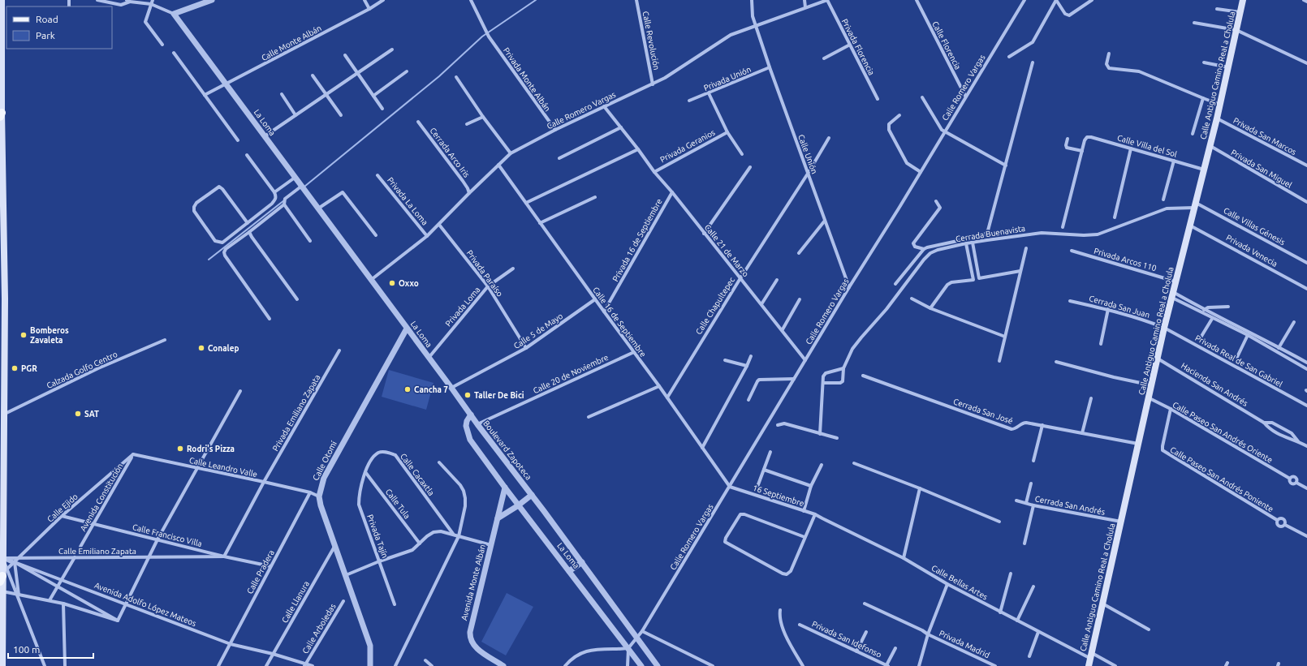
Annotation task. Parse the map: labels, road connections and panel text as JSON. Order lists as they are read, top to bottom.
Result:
{
  "streets": {
    "main road": ["Calle Antiguo Camino Real a Cholula"],
    "street": [
      "Calle Revolución",
      "Calle Monte Albán",
      "Calle Florencia",
      "Privada Florencia",
      "Privada Unión",
      "Privada Monte Albán",
      "Calle Romero Vargas",
      "La Loma",
      "Privada San Marcos",
      "Privada Geranios",
      "Calle Villa del Sol",
      "Cerrada Arco Iris",
      "Calle Unión",
      "Privada San Miguel",
      "Privada La Loma",
      "Calle Villas Génesis",
      "Cerrada Buenavista",
      "Privada 16 de Septiembre",
      "Calle 21 de Marzo",
      "Privada Venecia",
      "Privada Arcos 110",
      "Privada Paraíso",
      "Calle Chapultepec",
      "Privada Loma",
      "Cerrada San Juan",
      "Calle 16 de Septiembre",
      "Calle 5 de Mayo",
      "Privada Real de San Gabriel",
      "Calzada Golfo Centro",
      "Calle 20 de Noviembre",
      "Hacienda San Andrés",
      "Cerrada San José",
      "Privada Emiliano Zapata",
      "Calle Paseo San Andrés Oriente",
      "Boulevard Zapoteca",
      "Calle Otomí",
      "Calle Leandro Valle",
      "Calle Cacaxtla",
      "Calle Paseo San Andrés Poniente",
      "16 Septiembre",
      "Avenida Constitución",
      "Calle Tula",
      "Cerrada San Andrés",
      "Calle Ejido",
      "Calle Francisco Villa",
      "Privada Tajín",
      "Calle Emiliano Zapata",
      "Calle Pradera",
      "Avenida Monte Albán",
      "Calle Bellas Artes",
      "Calle Llanura",
      "Avenida Adolfo López Mateos",
      "Calle Arboledas",
      "Privada San Idefonso",
      "Privada Madrid"
    ]
  },
  "crossings": [
    ["Calle Revolución", "Calle Romero Vargas"],
    ["Calle Monte Albán", "La Loma"],
    ["Calle Florencia", "Calle Romero Vargas"],
    ["Privada Florencia", "Calle Romero Vargas"],
    ["Calle Antiguo Camino Real a Cholula", "Privada San Marcos"],
    ["Calle Antiguo Camino Real a Cholula", "Calle Villa del Sol"],
    ["Calle Antiguo Camino Real a Cholula", "Privada San Miguel"],
    ["Calle Antiguo Camino Real a Cholula", "Calle Villas Génesis"],
    ["Calle Antiguo Camino Real a Cholula", "Cerrada Buenavista"],
    ["Calle Antiguo Camino Real a Cholula", "Privada Venecia"],
    ["Calle Antiguo Camino Real a Cholula", "Privada Arcos 110"],
    ["Calle Antiguo Camino Real a Cholula", "Cerrada San Juan"],
    ["Calle Antiguo Camino Real a Cholula", "Privada Real de San Gabriel"],
    ["Calle Antiguo Camino Real a Cholula", "Hacienda San Andrés"],
    ["Calle Antiguo Camino Real a Cholula", "Cerrada San José"],
    ["Calle Antiguo Camino Real a Cholula", "Calle Paseo San Andrés Oriente"],
    ["Calle Antiguo Camino Real a Cholula", "Cerrada San Andrés"],
    ["Calle Antiguo Camino Real a Cholula", "Calle Bellas Artes"],
    ["Privada Unión", "Calle Unión"],
    ["Privada Monte Albán", "Calle Romero Vargas"],
    ["Calle Romero Vargas", "La Loma"],
    ["Calle Romero Vargas", "Cerrada Arco Iris"],
    ["Calle Romero Vargas", "Calle Unión"],
    ["Calle Romero Vargas", "Privada La Loma"],
    ["Calle Romero Vargas", "Calle 21 de Marzo"],
    ["Calle Romero Vargas", "Privada Paraíso"],
    ["Calle Romero Vargas", "Calle 16 de Septiembre"],
    ["Calle Romero Vargas", "Boulevard Zapoteca"],
    ["Calle Romero Vargas", "16 Septiembre"],
    ["La Loma", "Privada Loma"],
    ["La Loma", "Calle 5 de Mayo"],
    ["La Loma", "Boulevard Zapoteca"],
    ["La Loma", "Calle Otomí"],
    ["La Loma", "Avenida Monte Albán"],
    ["Privada Geranios", "Calle 21 de Marzo"],
    ["Calle Unión", "Calle Chapultepec"],
    ["Calle Villas Génesis", "Cerrada Buenavista"],
    ["Privada 16 de Septiembre", "Calle 21 de Marzo"],
    ["Privada 16 de Septiembre", "Calle 16 de Septiembre"],
    ["Calle 21 de Marzo", "Calle Chapultepec"],
    ["Privada Paraíso", "Privada Loma"],
    ["Privada Paraíso", "Calle 5 de Mayo"],
    ["Calle Chapultepec", "Calle 16 de Septiembre"],
    ["Cerrada San Juan", "Privada Real de San Gabriel"],
    ["Calle 16 de Septiembre", "Calle 5 de Mayo"],
    ["Calle 16 de Septiembre", "Calle 20 de Noviembre"],
    ["Calle 16 de Septiembre", "16 Septiembre"],
    ["Calle 20 de Noviembre", "Boulevard Zapoteca"],
    ["Privada Emiliano Zapata", "Calle Leandro Valle"],
    ["Calle Paseo San Andrés Oriente", "Calle Paseo San Andrés Poniente"],
    ["Calle Otomí", "Calle Llanura"],
    ["Calle Leandro Valle", "Avenida Constitución"],
    ["Calle Leandro Valle", "Calle Ejido"],
    ["Calle Leandro Valle", "Calle Pradera"],
    ["Calle Cacaxtla", "Calle Tula"],
    ["Calle Cacaxtla", "Privada Tajín"],
    ["16 Septiembre", "Calle Bellas Artes"],
    ["Avenida Constitución", "Calle Ejido"],
    ["Avenida Constitución", "Calle Francisco Villa"],
    ["Calle Tula", "Privada Tajín"],
    ["Calle Ejido", "Calle Francisco Villa"],
    ["Calle Ejido", "Calle Emiliano Zapata"],
    ["Calle Ejido", "Avenida Adolfo López Mateos"],
    ["Calle Francisco Villa", "Calle Emiliano Zapata"],
    ["Calle Francisco Villa", "Calle Pradera"],
    ["Calle Emiliano Zapata", "Avenida Adolfo López Mateos"],
    ["Calle Pradera", "Avenida Adolfo López Mateos"],
    ["Calle Llanura", "Avenida Adolfo López Mateos"],
    ["Avenida Adolfo López Mateos", "Calle Arboledas"]
  ],
  "places": [
    "Oxxo",
    "Bomberos Zavaleta",
    "Conalep",
    "PGR",
    "Cancha 7",
    "Taller De Bici",
    "SAT",
    "Rodri's Pizza"
  ],
  "legend": ["Road", "Park"],
  "scale_bar": "100 m"
}
